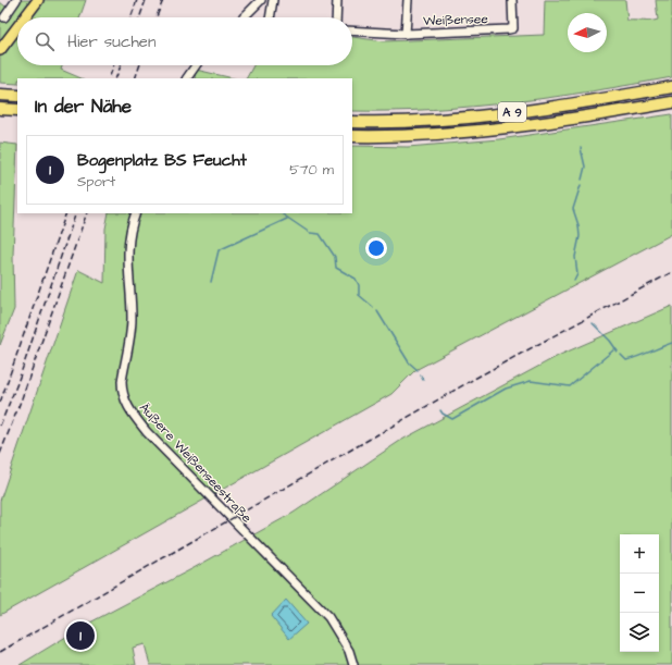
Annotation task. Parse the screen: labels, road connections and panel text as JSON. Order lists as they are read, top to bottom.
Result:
{
  "streets": {
    "highway": ["A 9"],
    "street": ["Weißensee", "Äußere Weißenseestraße"]
  },
  "north": "left",
  "page": {
    "search": "Hier suchen",
    "heading": "In der Nähe",
    "list": [
      {
        "mark": "1",
        "name": "Bogenplatz BS Feucht",
        "note": "Sport",
        "value": "570 m"
      }
    ],
    "map_buttons": ["+", "−"],
    "pins": "1"
  }
}
